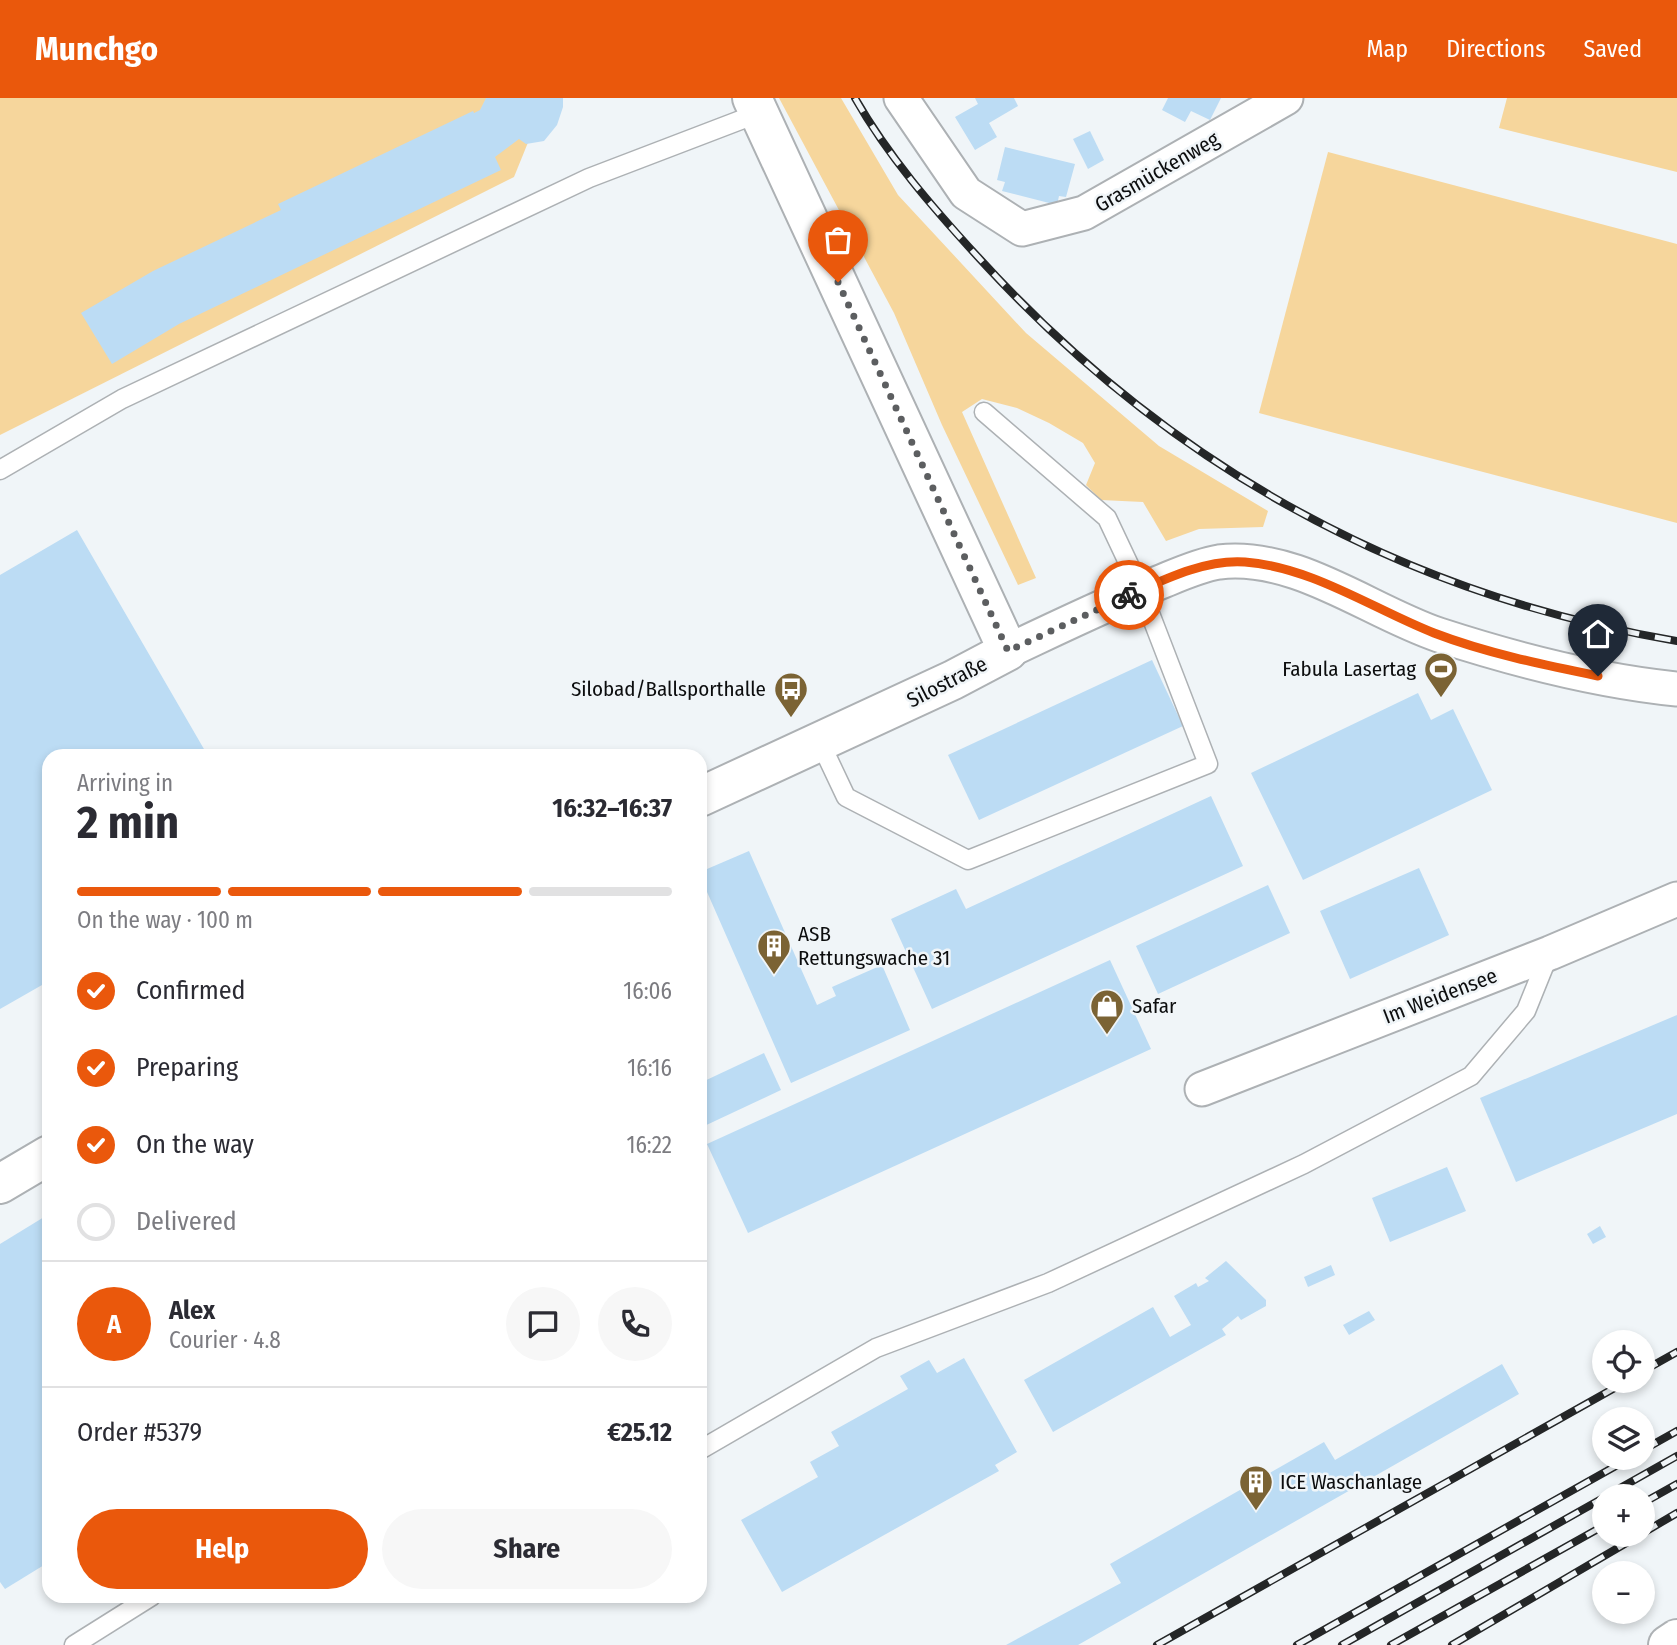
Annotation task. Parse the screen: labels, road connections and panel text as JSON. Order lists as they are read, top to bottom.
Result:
{
  "streets": {
    "main road": ["Silostraße"],
    "street": ["Grasmückenweg", "Im Weidensee"]
  },
  "places": {
    "sports": ["Fabula Lasertag"],
    "bus stop": ["Silobad/Ballsporthalle"],
    "building": ["ASB Rettungswache 31", "ICE Waschanlage"],
    "shop": ["Safar"]
  },
  "page": {
    "header": "Munchgo",
    "nav": ["Map", "Directions", "Saved"],
    "heading": ["2 min", "Arriving in", "16:32–16:37"],
    "panel": [
      "Alex",
      "Courier · 4.8",
      "Order #5379",
      "€25.12"
    ],
    "bar": "On the way · 100 m",
    "list": [
      ["Confirmed", "16:06"],
      ["Preparing", "16:16"],
      ["On the way", "16:22"],
      "Delivered"
    ],
    "round": "A",
    "map_buttons": ["+", "−"],
    "buttons": ["Help", "Share"]
  }
}
